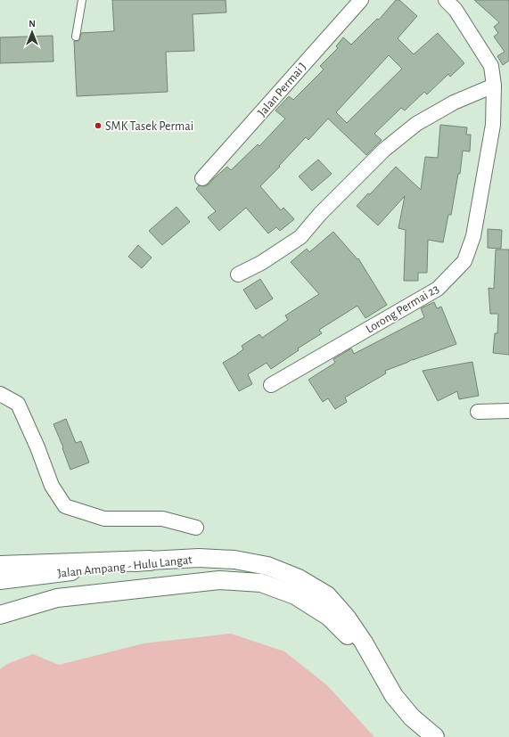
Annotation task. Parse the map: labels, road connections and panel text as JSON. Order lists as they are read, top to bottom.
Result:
{
  "streets": {
    "street": ["Jalan Permai J", "Lorong Permai 23", "Jalan Ampang - Hulu Langat"]
  },
  "places": ["SMK Tasek Permai"],
  "north": "top"
}
